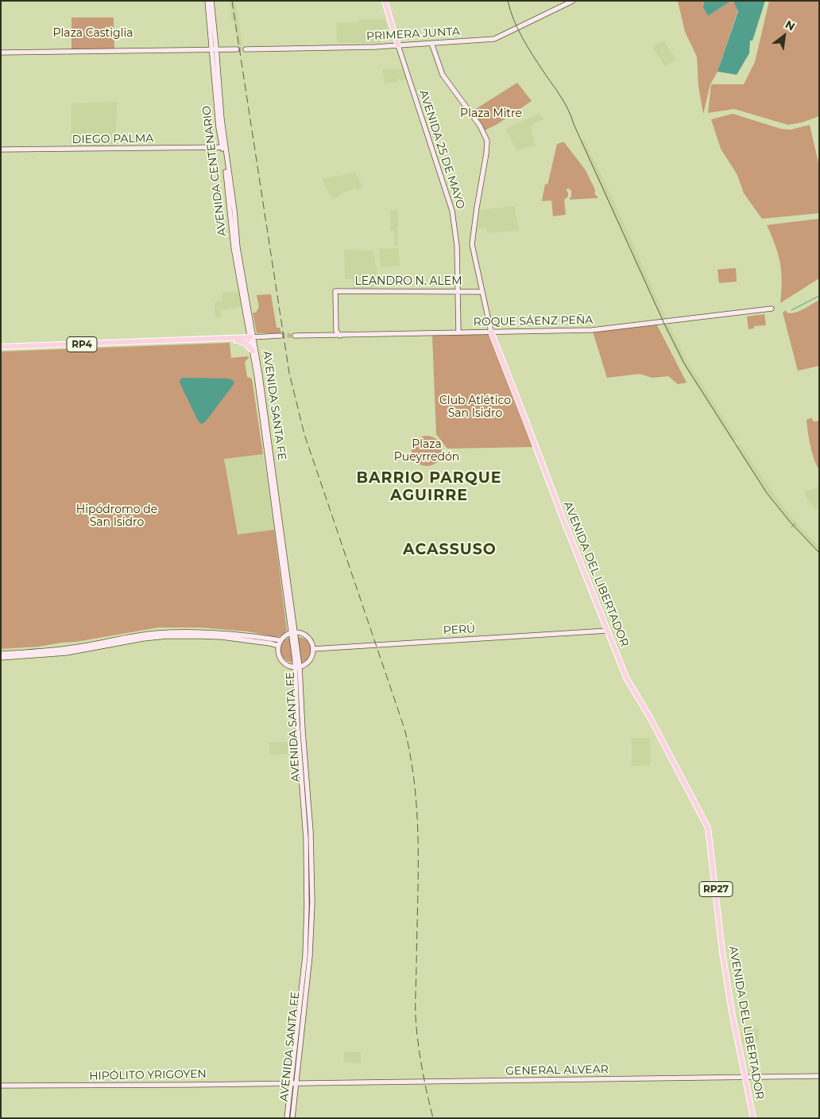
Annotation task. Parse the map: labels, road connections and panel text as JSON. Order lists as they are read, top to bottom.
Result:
{
  "streets": {
    "main road": [
      "PRIMERA JUNTA",
      "DIEGO PALMA",
      "AVENIDA 25 DE MAYO",
      "AVENIDA CENTENARIO",
      "LEANDRO N. ALEM",
      "ROQUE SÁENZ PEÑA",
      "RP4",
      "AVENIDA SANTA FE",
      "AVENIDA DEL LIBERTADOR",
      "PERÚ",
      "RP27",
      "GENERAL ALVEAR",
      "HIPÓLITO YRIGOYEN"
    ]
  },
  "crossings": [
    ["PRIMERA JUNTA", "AVENIDA 25 DE MAYO"],
    ["PRIMERA JUNTA", "AVENIDA DEL LIBERTADOR"],
    ["DIEGO PALMA", "AVENIDA CENTENARIO"],
    ["AVENIDA 25 DE MAYO", "LEANDRO N. ALEM"],
    ["AVENIDA 25 DE MAYO", "ROQUE SÁENZ PEÑA"],
    ["AVENIDA CENTENARIO", "RP4"],
    ["AVENIDA CENTENARIO", "AVENIDA SANTA FE"],
    ["LEANDRO N. ALEM", "AVENIDA DEL LIBERTADOR"],
    ["ROQUE SÁENZ PEÑA", "AVENIDA DEL LIBERTADOR"],
    ["RP4", "AVENIDA SANTA FE"],
    ["AVENIDA SANTA FE", "GENERAL ALVEAR"],
    ["AVENIDA SANTA FE", "HIPÓLITO YRIGOYEN"],
    ["AVENIDA DEL LIBERTADOR", "PERÚ"],
    ["AVENIDA DEL LIBERTADOR", "GENERAL ALVEAR"],
    ["GENERAL ALVEAR", "HIPÓLITO YRIGOYEN"]
  ],
  "districts": ["BARRIO PARQUE AGUIRRE", "ACASSUSO"],
  "parks": [
    "Plaza Castiglia",
    "Plaza Mitre",
    "Club Atlético San Isidro",
    "Plaza Pueyrredón",
    "Hipódromo de San Isidro"
  ],
  "north": "top right"
}
